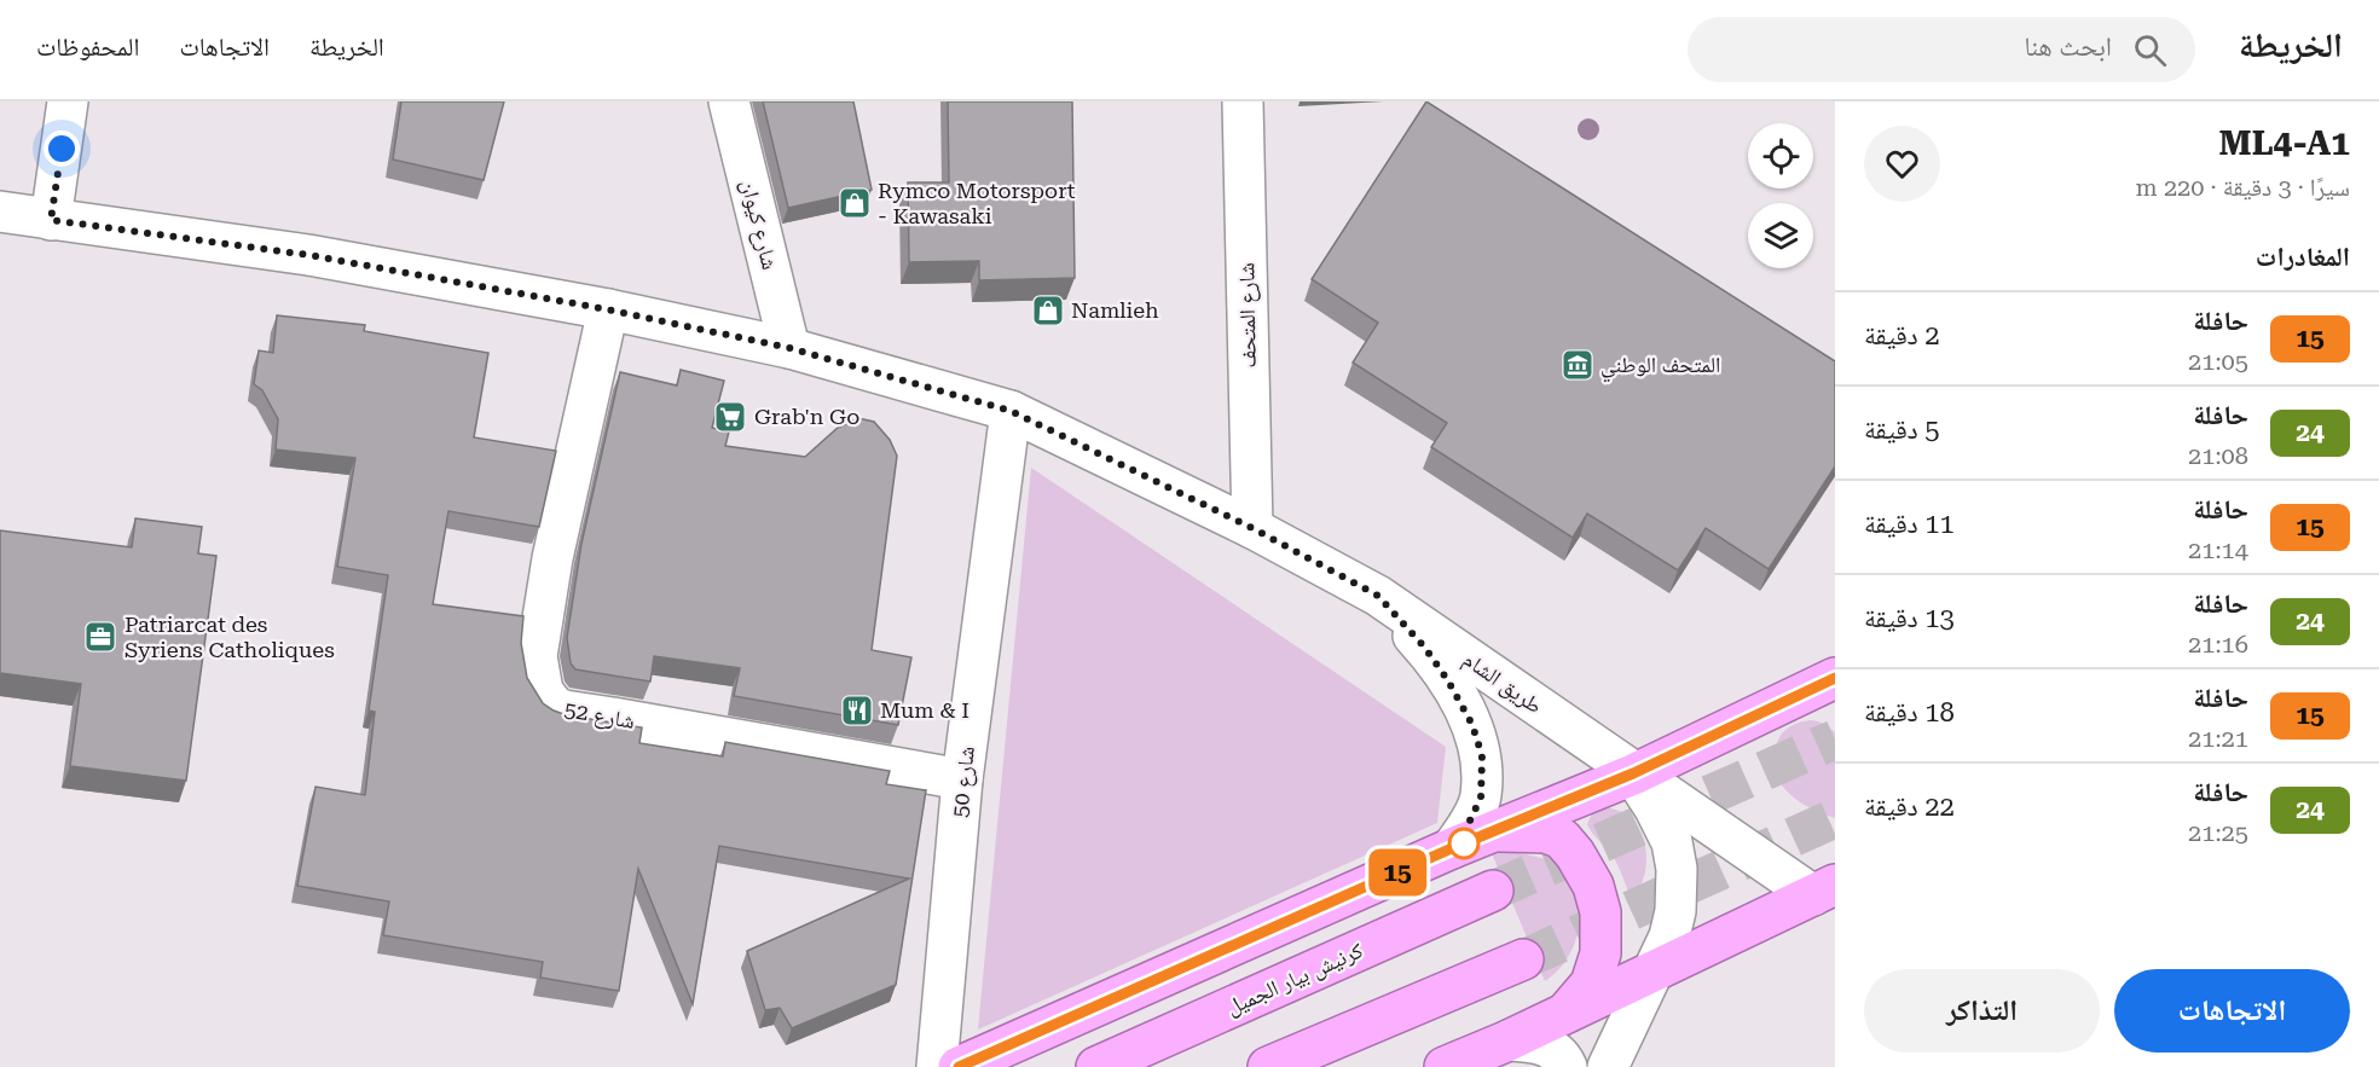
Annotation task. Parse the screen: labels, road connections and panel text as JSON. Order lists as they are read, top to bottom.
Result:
{
  "streets": {
    "highway": ["كرنيش بيار الجميل"],
    "street": [
      "شارع كيوان",
      "شارع المتحف",
      "طريق الشام",
      "شارع 52",
      "شارع 50"
    ]
  },
  "crossings": [
    ["شارع كيوان", "طريق الشام"],
    ["شارع المتحف", "طريق الشام"],
    ["طريق الشام", "شارع 52"],
    ["طريق الشام", "شارع 50"],
    ["شارع 52", "شارع 50"]
  ],
  "places": {
    "shop": ["Rymco Motorsport - Kawasaki", "Namlieh"],
    "museum": ["المتحف الوطني"],
    "supermarket": ["Grab'n Go"],
    "office": ["Patriarcat des Syriens Catholiques"],
    "restaurant": ["Mum & I"]
  },
  "lines": ["bus line 15"],
  "page": {
    "header": "الخريطة",
    "search": "ابحث هنا",
    "nav": ["الخريطة", "الاتجاهات", "المحفوظات"],
    "heading": [
      ["ML4-A1", "سيرًا · 3 دقيقة · 220 m"],
      "المغادرات"
    ],
    "on_map": "15",
    "list": [
      {
        "mark": "15",
        "name": "حافلة",
        "note": "21:05",
        "value": "2 دقيقة"
      },
      {
        "mark": "24",
        "name": "حافلة",
        "note": "21:08",
        "value": "5 دقيقة"
      },
      {
        "mark": "15",
        "name": "حافلة",
        "note": "21:14",
        "value": "11 دقيقة"
      },
      {
        "mark": "24",
        "name": "حافلة",
        "note": "21:16",
        "value": "13 دقيقة"
      },
      {
        "mark": "15",
        "name": "حافلة",
        "note": "21:21",
        "value": "18 دقيقة"
      },
      {
        "mark": "24",
        "name": "حافلة",
        "note": "21:25",
        "value": "22 دقيقة"
      }
    ],
    "buttons": ["الاتجاهات", "التذاكر"]
  }
}
